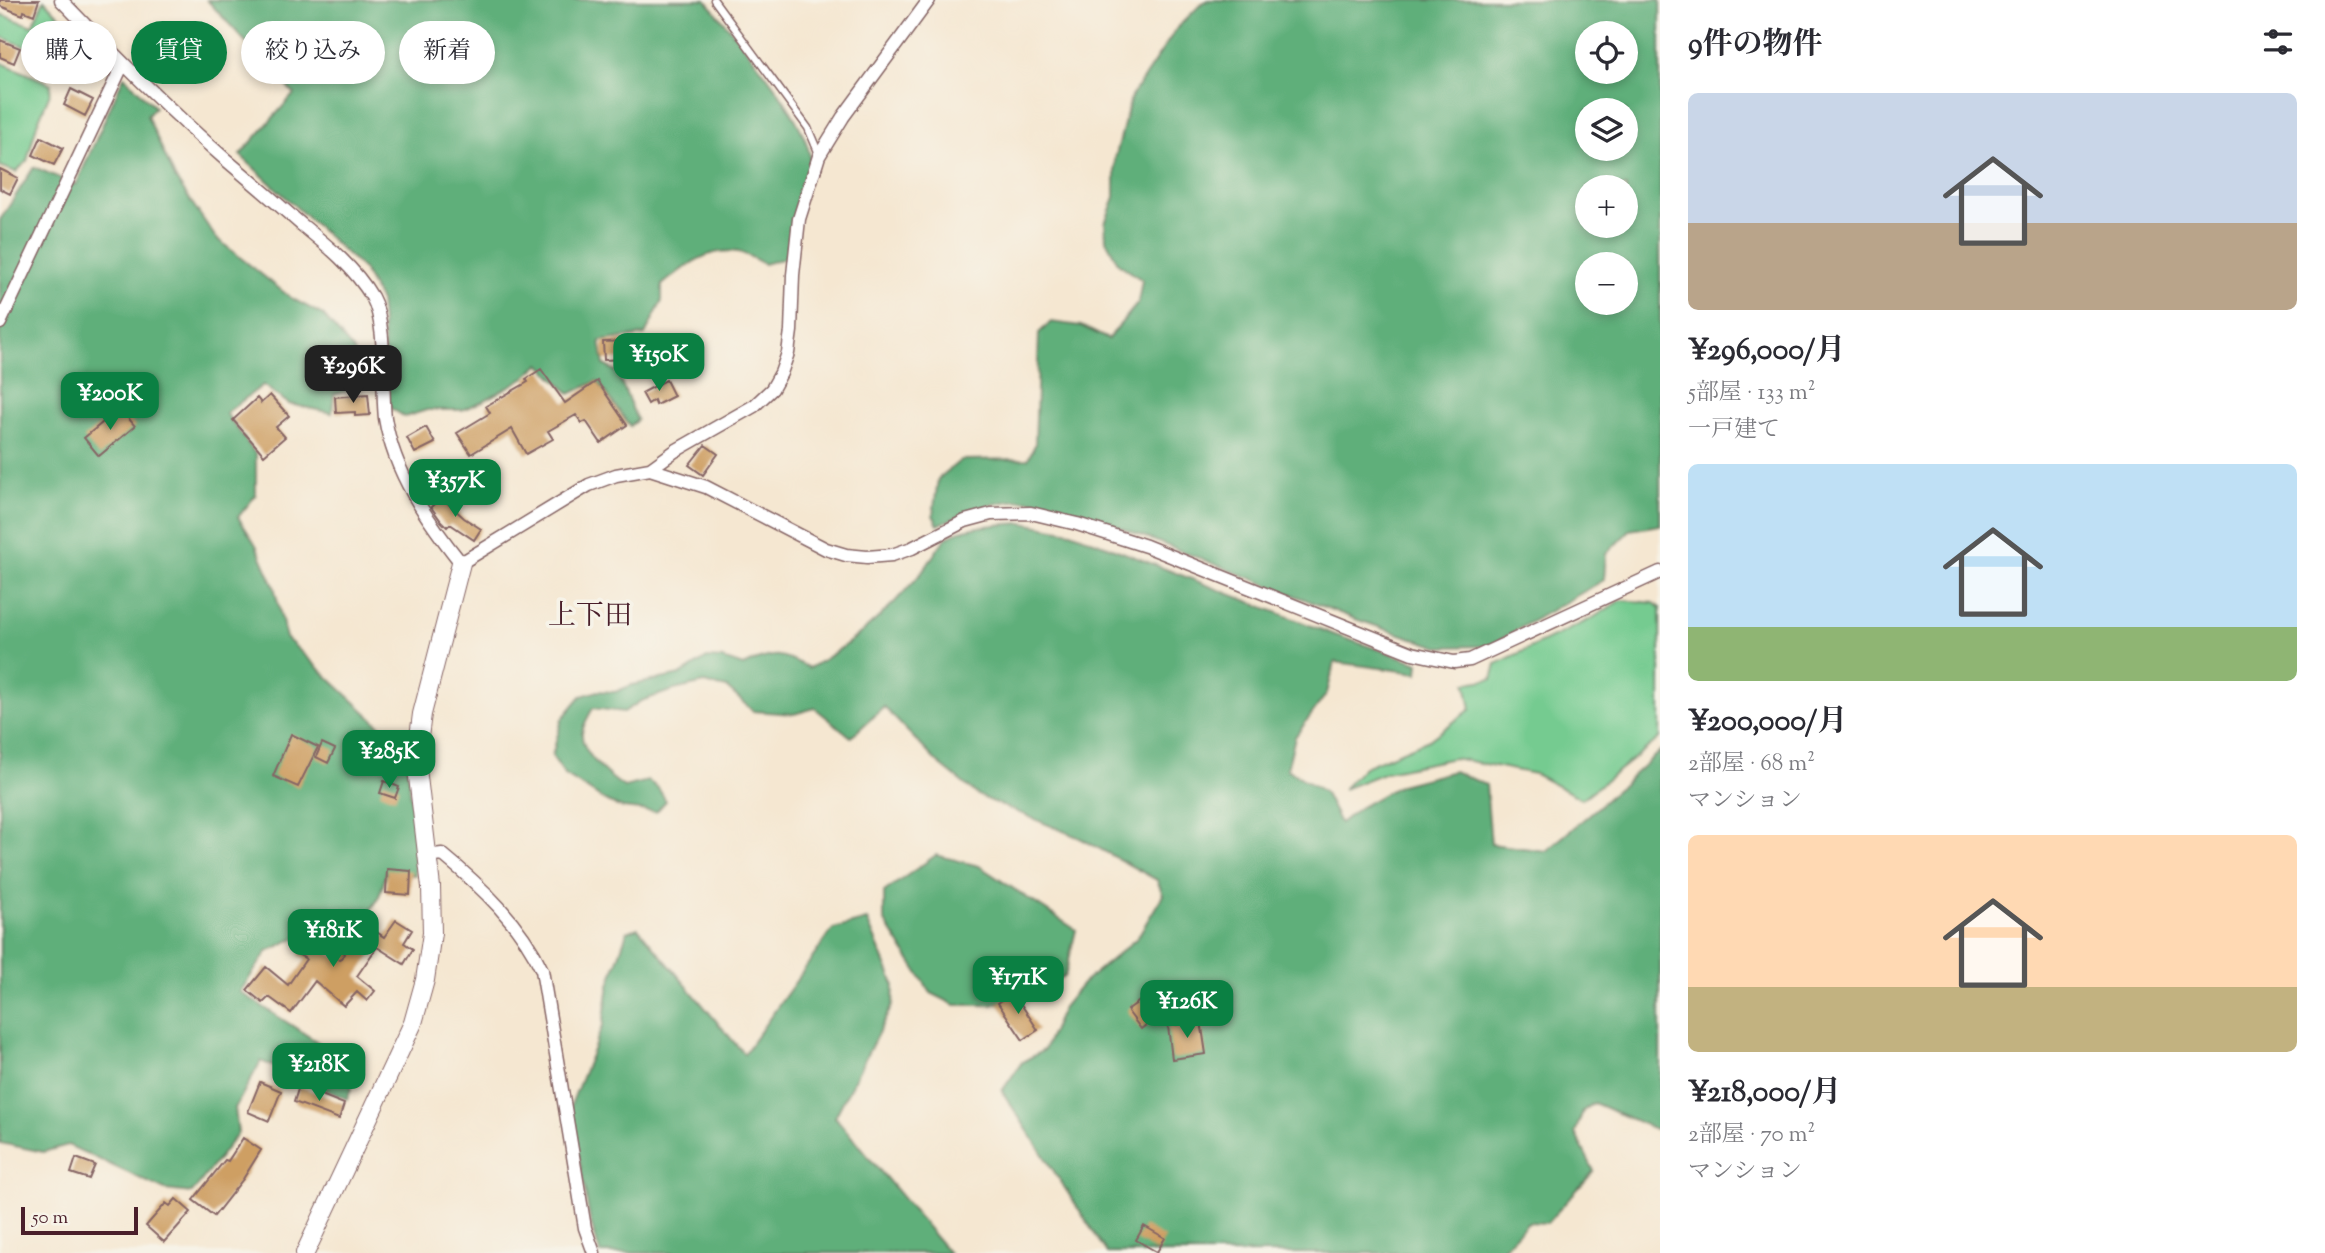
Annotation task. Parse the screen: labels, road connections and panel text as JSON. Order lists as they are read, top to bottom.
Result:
{
  "districts": ["上下田"],
  "scale_bar": "50 m",
  "page": {
    "heading": "9件の物件",
    "map_buttons": ["+", "−"],
    "chip": [
      "購入",
      "賃貸",
      "絞り込み",
      "新着"
    ],
    "list": [
      {
        "name": "¥296,000/月",
        "note": "5部屋 · 133 m² · 一戸建て"
      },
      {
        "name": "¥200,000/月",
        "note": "2部屋 · 68 m² · マンション"
      },
      {
        "name": "¥218,000/月",
        "note": "2部屋 · 70 m² · マンション"
      }
    ],
    "price": [
      "¥150K",
      "¥296K",
      "¥200K",
      "¥357K",
      "¥285K",
      "¥181K",
      "¥171K",
      "¥126K",
      "¥218K"
    ],
    "scale": "50 m"
  }
}
